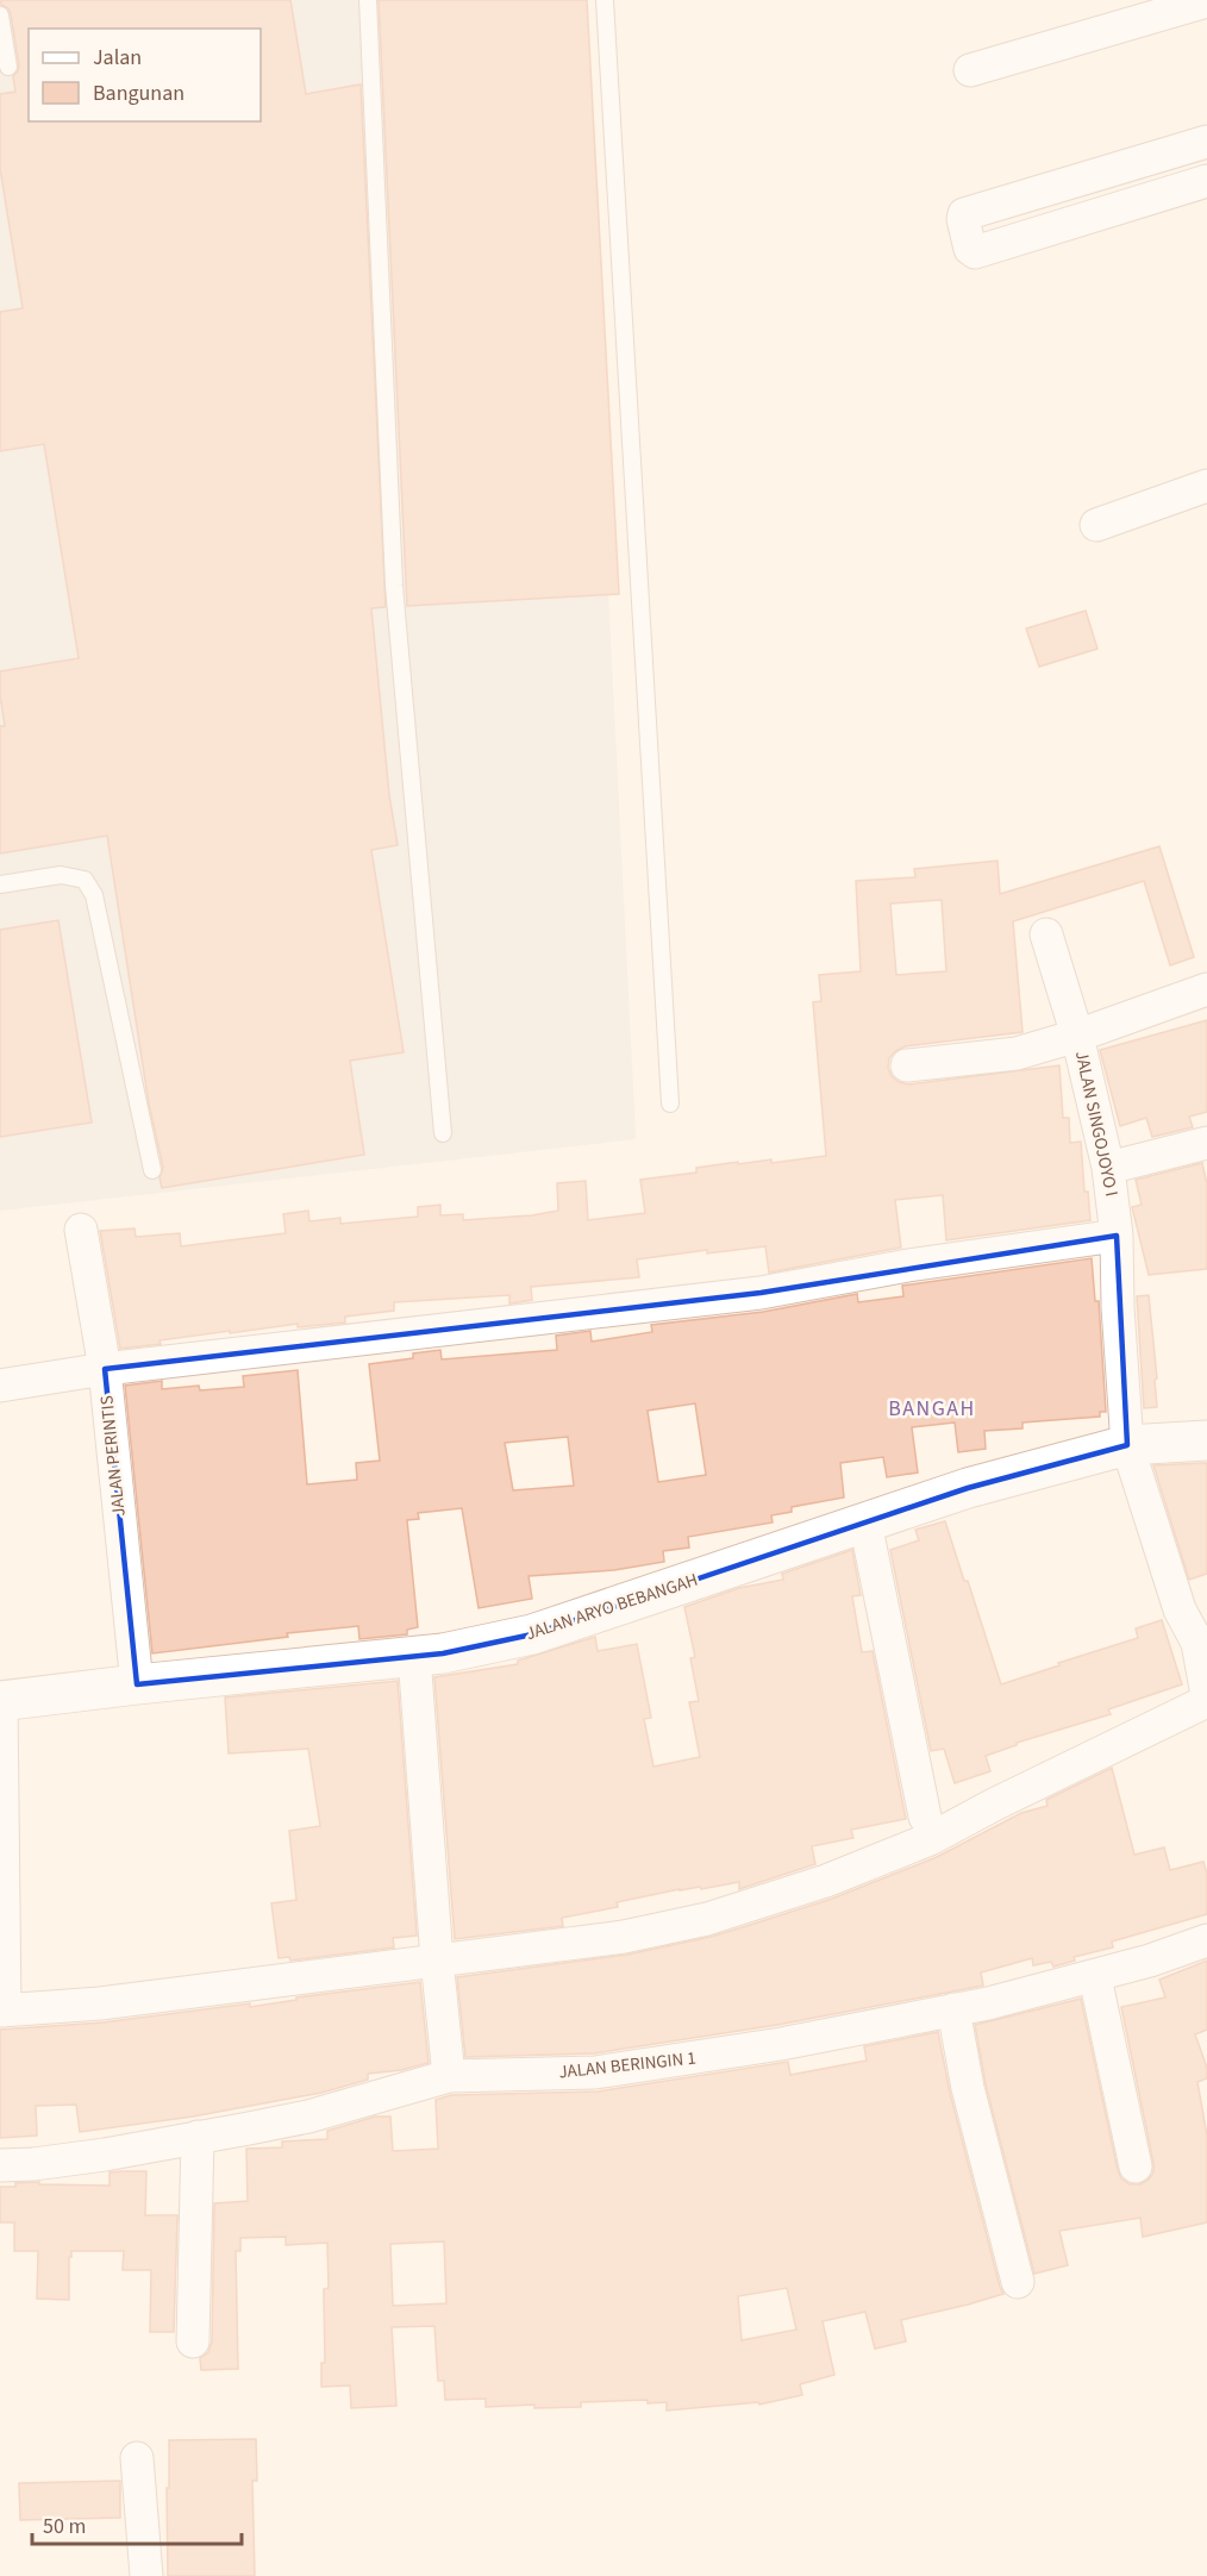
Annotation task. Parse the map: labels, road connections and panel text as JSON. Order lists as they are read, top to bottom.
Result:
{
  "streets": {
    "street": [
      "JALAN SINGOJOYO I",
      "JALAN PERINTIS",
      "JALAN ARYO BEBANGAH",
      "JALAN BERINGIN 1"
    ]
  },
  "crossings": [
    ["JALAN SINGOJOYO I", "JALAN ARYO BEBANGAH"],
    ["JALAN PERINTIS", "JALAN ARYO BEBANGAH"]
  ],
  "districts": ["BANGAH"],
  "legend": ["Jalan", "Bangunan"],
  "scale_bar": "50 m"
}
